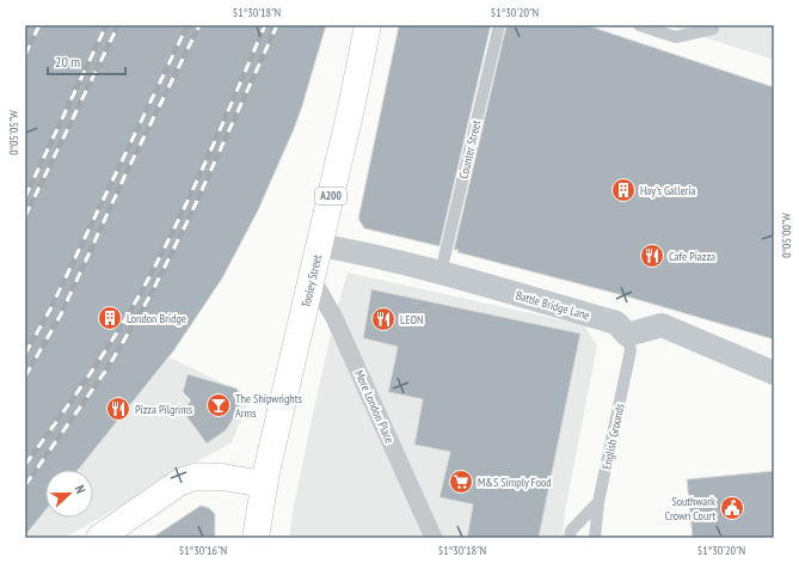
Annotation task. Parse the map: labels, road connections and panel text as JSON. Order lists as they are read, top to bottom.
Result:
{
  "streets": {
    "main road": ["A200", "Tooley Street"],
    "street": ["Battle Bridge Lane", "More London Place"],
    "lane": ["Counter Street", "English Grounds"]
  },
  "crossings": [
    ["Counter Street", "Battle Bridge Lane"],
    ["Tooley Street", "Battle Bridge Lane"],
    ["Tooley Street", "More London Place"],
    ["Battle Bridge Lane", "English Grounds"]
  ],
  "places": {
    "building": ["Hay's Galleria", "London Bridge"],
    "restaurant": ["Cafe Piazza", "LEON", "Pizza Pilgrims"],
    "bar": ["The Shipwrights Arms"],
    "supermarket": ["M&S Simply Food"],
    "public building": ["Southwark Crown Court"]
  },
  "scale_bar": "20 m",
  "north": "right",
  "coordinates": [
    "51°30'18\"N",
    "51°30'20\"N",
    "0°05'05\"W",
    "0°05'00\"W",
    "51°30'16\"N"
  ]
}
